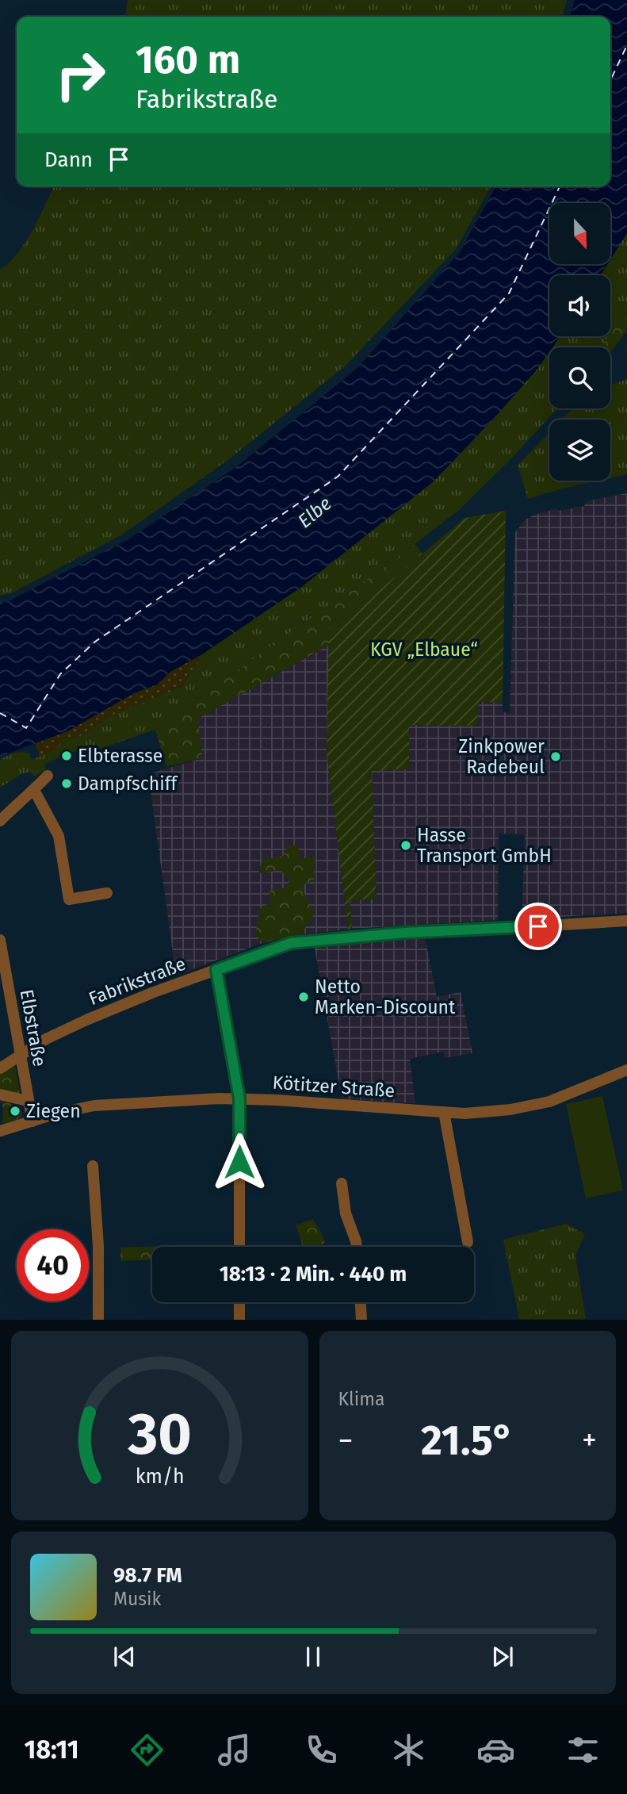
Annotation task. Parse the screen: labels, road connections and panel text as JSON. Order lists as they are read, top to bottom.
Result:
{
  "streets": {
    "street": ["Fabrikstraße", "Elbstraße", "Kötitzer Straße"]
  },
  "crossings": [
    ["Fabrikstraße", "Elbstraße"],
    ["Elbstraße", "Kötitzer Straße"]
  ],
  "water": ["Elbe"],
  "parks": ["KGV „Elbaue“"],
  "places": [
    "Elbterasse",
    "Zinkpower Radebeul",
    "Dampfschiff",
    "Hasse Transport GmbH",
    "Netto Marken-Discount",
    "Ziegen"
  ],
  "north": "bottom",
  "page": {
    "turn": ["160 m", "Fabrikstraße"],
    "then": "Dann",
    "limit": "40",
    "trip": "18:13 · 2 Min. · 440 m",
    "tile": "Klima",
    "heat": ["−", "21.5°", "+"],
    "song": ["98.7 FM", "Musik"],
    "tabs": "18:11",
    "gauge": ["30", "km/h"]
  }
}
